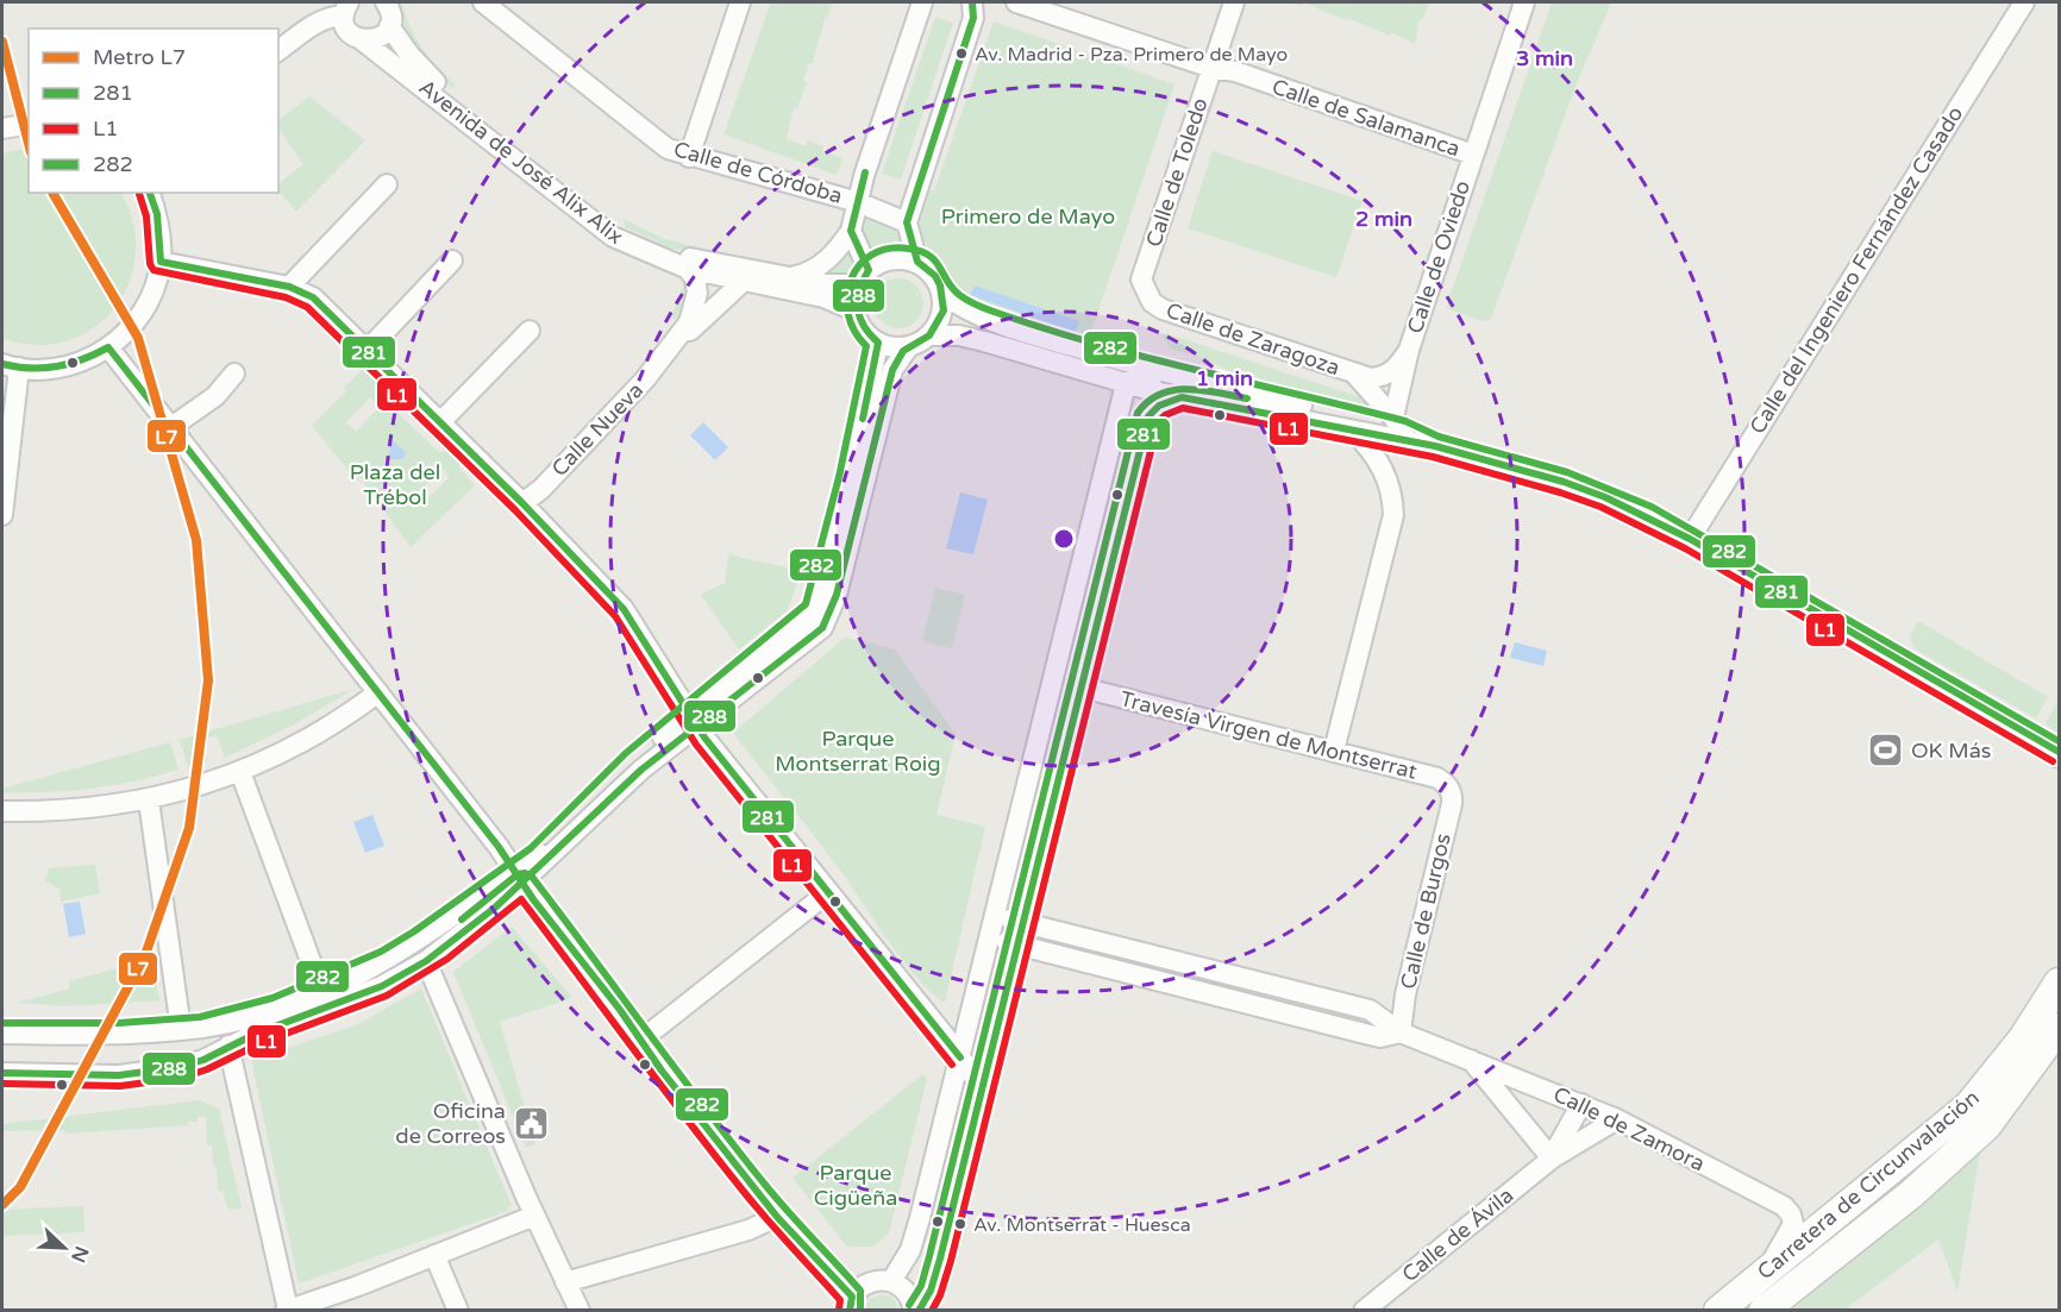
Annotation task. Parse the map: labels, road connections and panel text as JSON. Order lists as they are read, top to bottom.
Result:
{
  "streets": {
    "main road": ["Carretera de Circunvalación"],
    "street": [
      "Calle de Salamanca",
      "Avenida de José Alix Alix",
      "Calle de Córdoba",
      "Calle de Toledo",
      "Calle de Oviedo",
      "Calle del Ingeniero Fernández Casado",
      "Calle de Zaragoza",
      "Calle Nueva",
      "Travesía Virgen de Montserrat",
      "Calle de Burgos",
      "Calle de Zamora",
      "Calle de Ávila"
    ]
  },
  "crossings": [
    ["Calle de Salamanca", "Calle de Toledo"],
    ["Calle de Salamanca", "Calle de Oviedo"],
    ["Avenida de José Alix Alix", "Calle Nueva"],
    ["Calle de Toledo", "Calle de Zaragoza"],
    ["Calle de Oviedo", "Calle de Zaragoza"],
    ["Travesía Virgen de Montserrat", "Calle de Burgos"],
    ["Calle de Burgos", "Calle de Zamora"],
    ["Calle de Zamora", "Carretera de Circunvalación"],
    ["Calle de Zamora", "Calle de Ávila"]
  ],
  "parks": [
    "Primero de Mayo",
    "Plaza del Trébol",
    "Parque Montserrat Roig",
    "Parque Cigüeña"
  ],
  "places": {
    "other": ["Av. Madrid - Pza. Primero de Mayo", "Av. Montserrat - Huesca"],
    "sports": ["OK Más"],
    "public building": ["Oficina de Correos"]
  },
  "lines": [
    "transit line 288",
    "metro line L7",
    "transit line 281",
    "transit line L1",
    "transit line 282"
  ],
  "legend": [
    "Metro L7",
    "281",
    "L1",
    "282"
  ],
  "north": "bottom right",
  "rings": ["3 min", "2 min", "1 min"]
}
